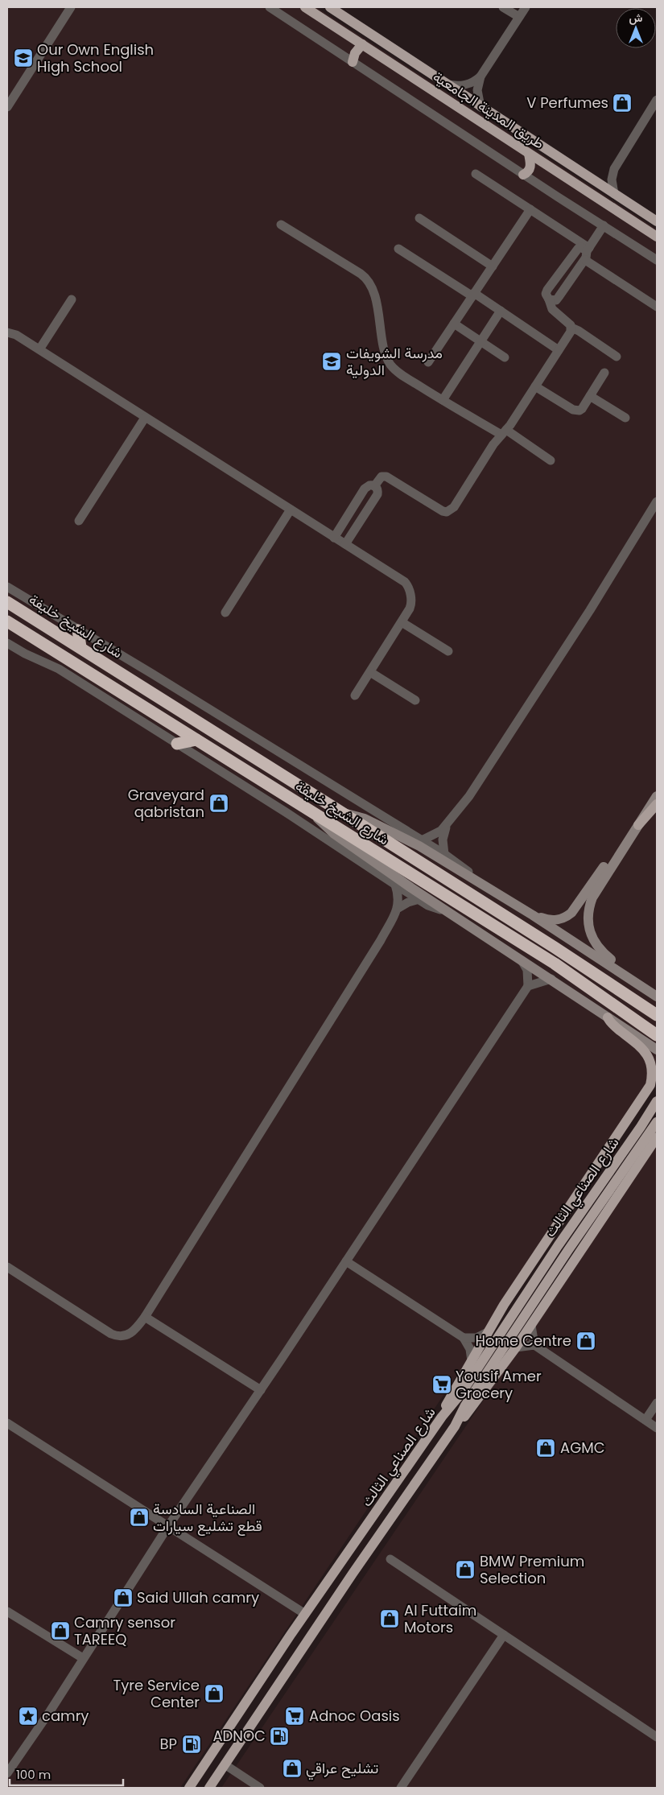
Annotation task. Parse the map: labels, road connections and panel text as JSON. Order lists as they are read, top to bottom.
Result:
{
  "streets": {
    "highway": ["شارع الشيخ خليفة"],
    "main road": ["طريق المدينة الجامعية", "شارع الصناعي الثالث"]
  },
  "places": {
    "school or university": ["Our Own English High School", "مدرسة الشويفات الدولية"],
    "shop": [
      "V Perfumes",
      "Graveyard qabristan",
      "Home Centre",
      "AGMC",
      "الصناعية السادسة قطع تشليع سيارات",
      "BMW Premium Selection",
      "Said Ullah camry",
      "Al Futtaim Motors",
      "Camry sensor TAREEQ",
      "Tyre Service Center",
      "تشليح عراقي"
    ],
    "supermarket": ["Yousif Amer Grocery", "Adnoc Oasis"],
    "place": ["camry"],
    "fuel station": ["ADNOC", "BP"]
  },
  "scale_bar": "100 m",
  "north": "top"
}
